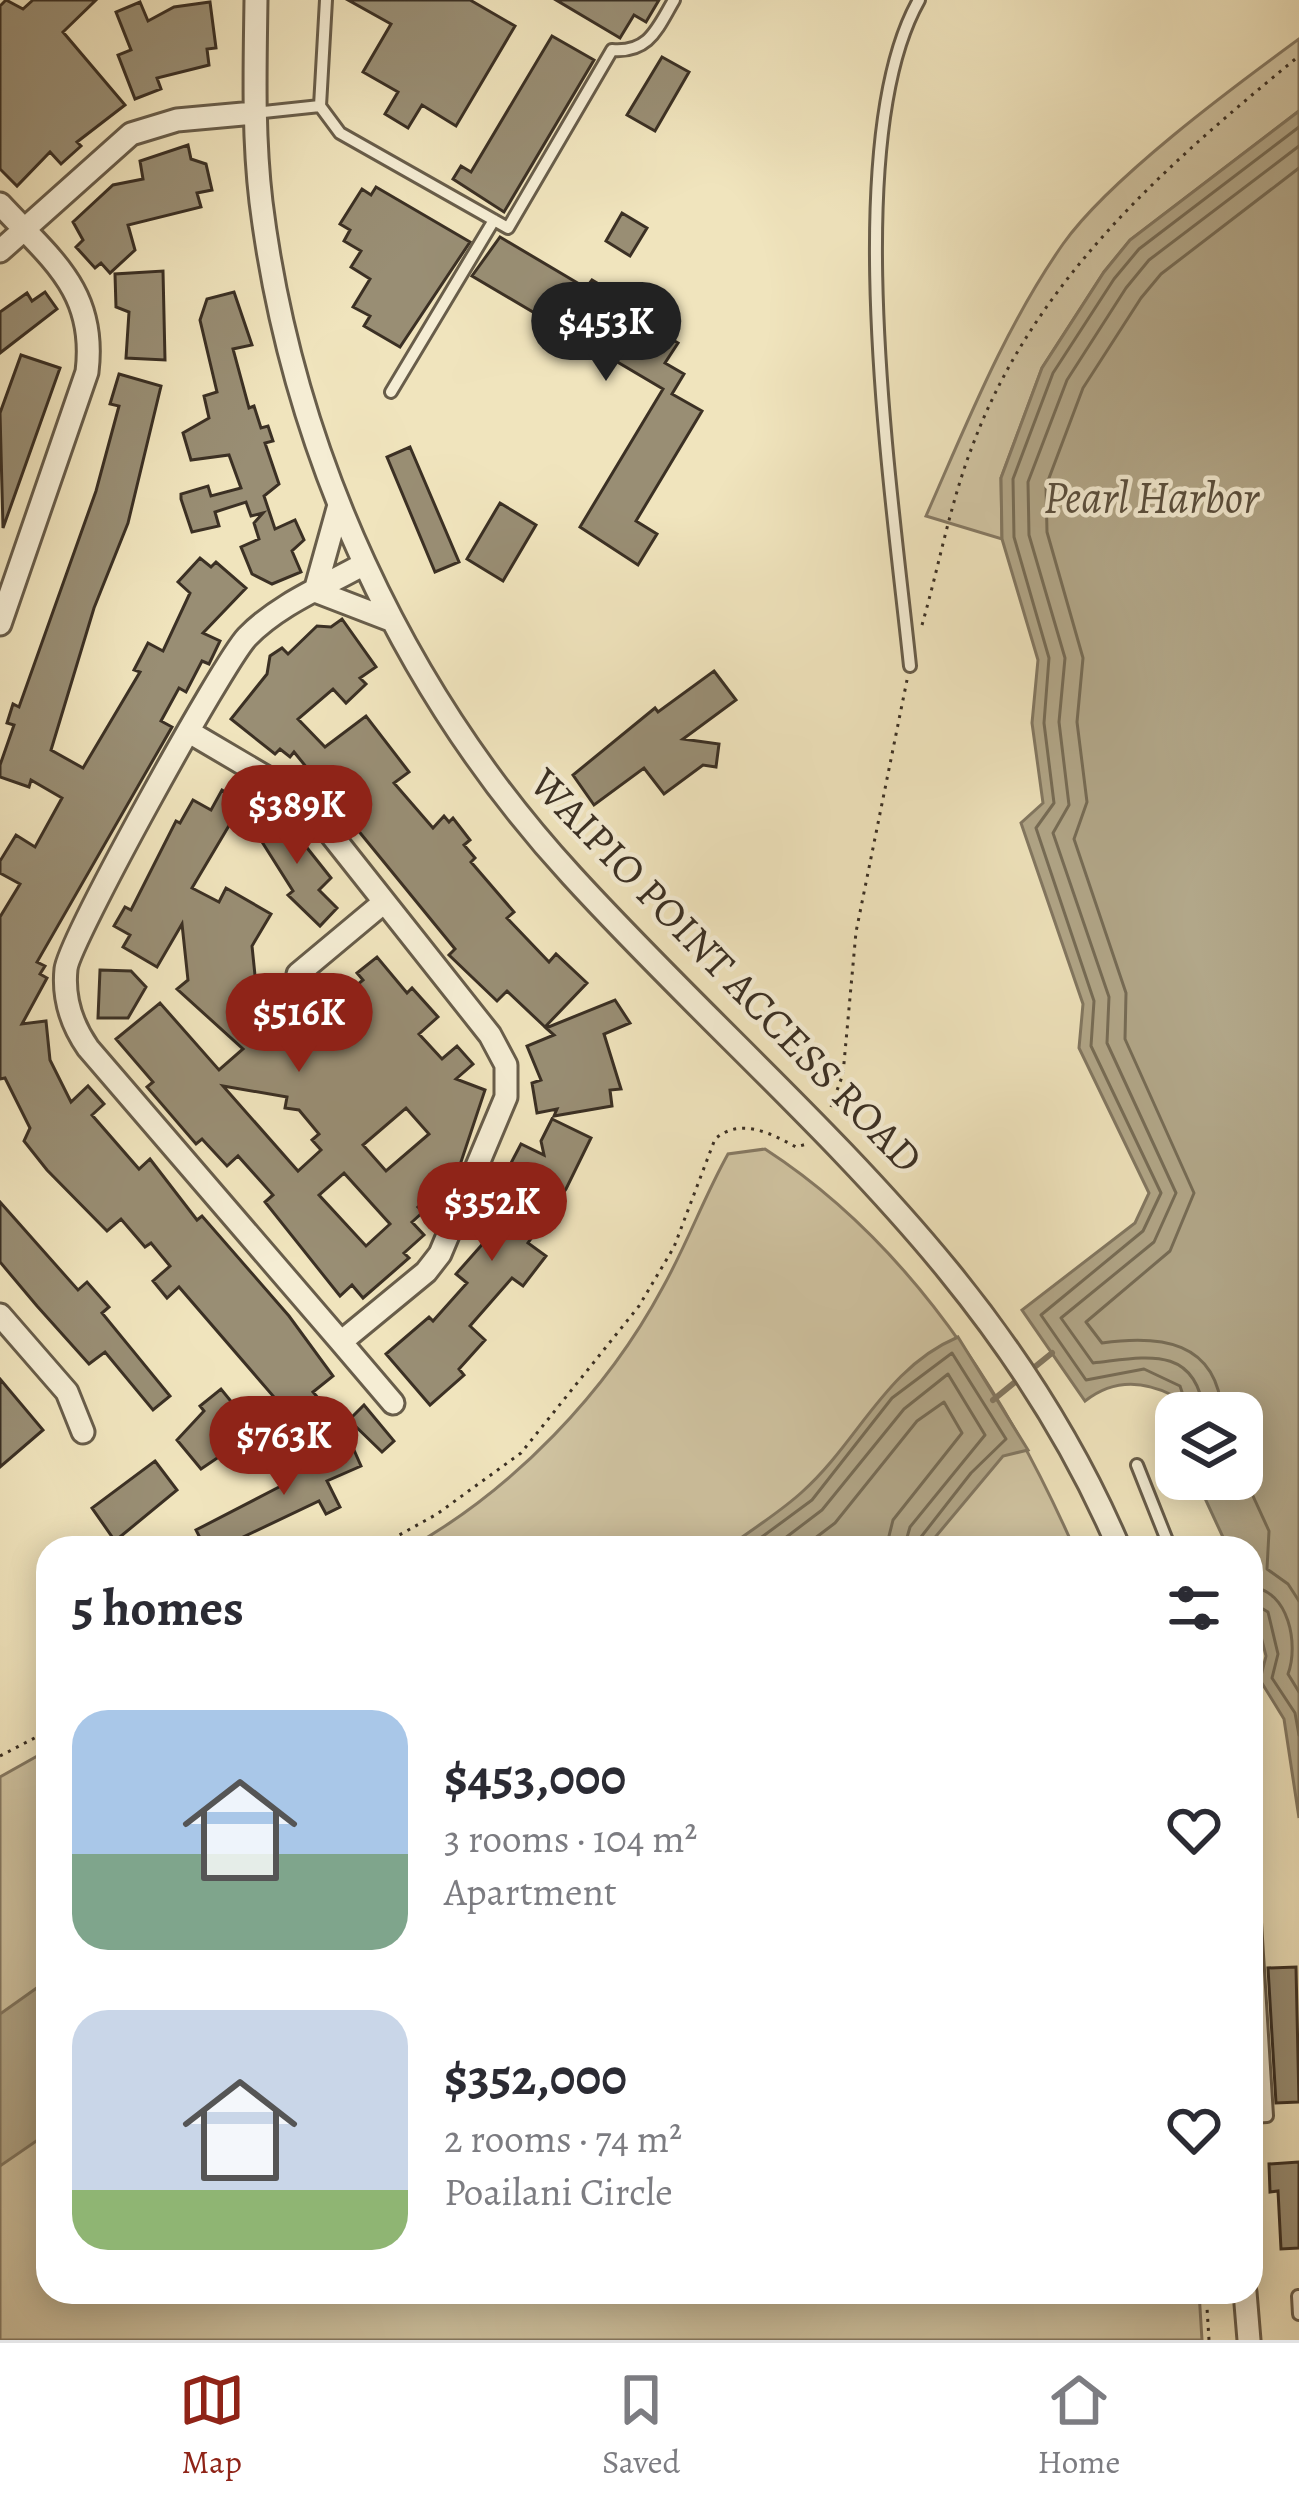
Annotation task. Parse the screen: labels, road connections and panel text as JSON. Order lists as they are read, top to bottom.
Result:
{
  "streets": {
    "street": ["WAIPIO POINT ACCESS ROAD"]
  },
  "water": ["Pearl Harbor"],
  "page": {
    "price": [
      "$453K",
      "$389K",
      "$516K",
      "$352K",
      "$763K"
    ],
    "heading": "5 homes",
    "list": [
      {
        "name": "$453,000",
        "note": "3 rooms · 104 m² · Apartment"
      },
      {
        "name": "$352,000",
        "note": "2 rooms · 74 m² · Poailani Circle"
      }
    ],
    "tabs": ["Map", "Saved", "Home"]
  }
}
